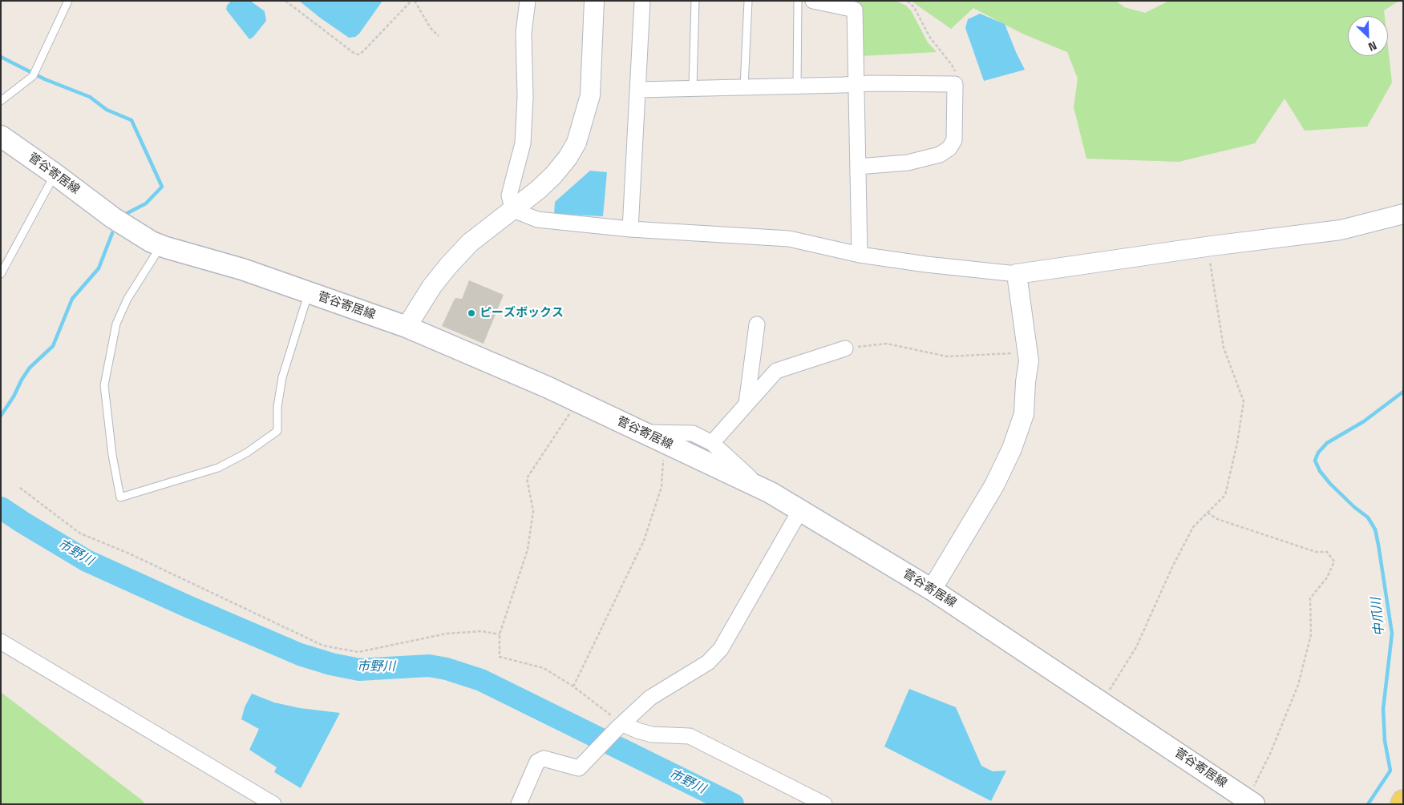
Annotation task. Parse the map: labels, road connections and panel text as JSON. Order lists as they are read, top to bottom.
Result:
{
  "streets": {
    "main road": ["菅谷寄居線"]
  },
  "water": ["市野川", "中爪川"],
  "places": ["ピーズボックス"],
  "north": "bottom right"
}
